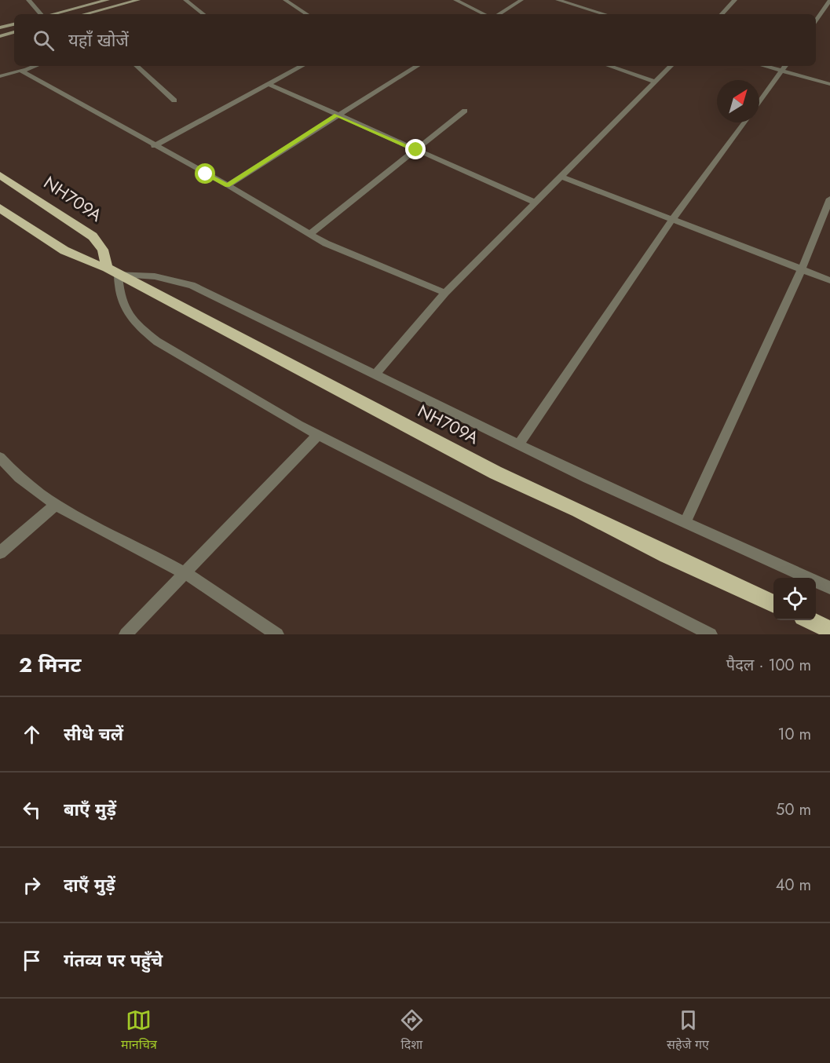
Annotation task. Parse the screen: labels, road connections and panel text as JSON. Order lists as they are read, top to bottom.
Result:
{
  "streets": {
    "highway": ["NH709A"]
  },
  "north": "top right",
  "page": {
    "search": "यहाँ खोजें",
    "heading": ["2 मिनट", "पैदल · 100 m"],
    "list": [
      ["सीधे चलें", "10 m"],
      ["बाएँ मुड़ें", "50 m"],
      ["दाएँ मुड़ें", "40 m"],
      "गंतव्य पर पहुँचे"
    ],
    "nav": ["मानचित्र", "दिशा", "सहेजे गए"]
  }
}
